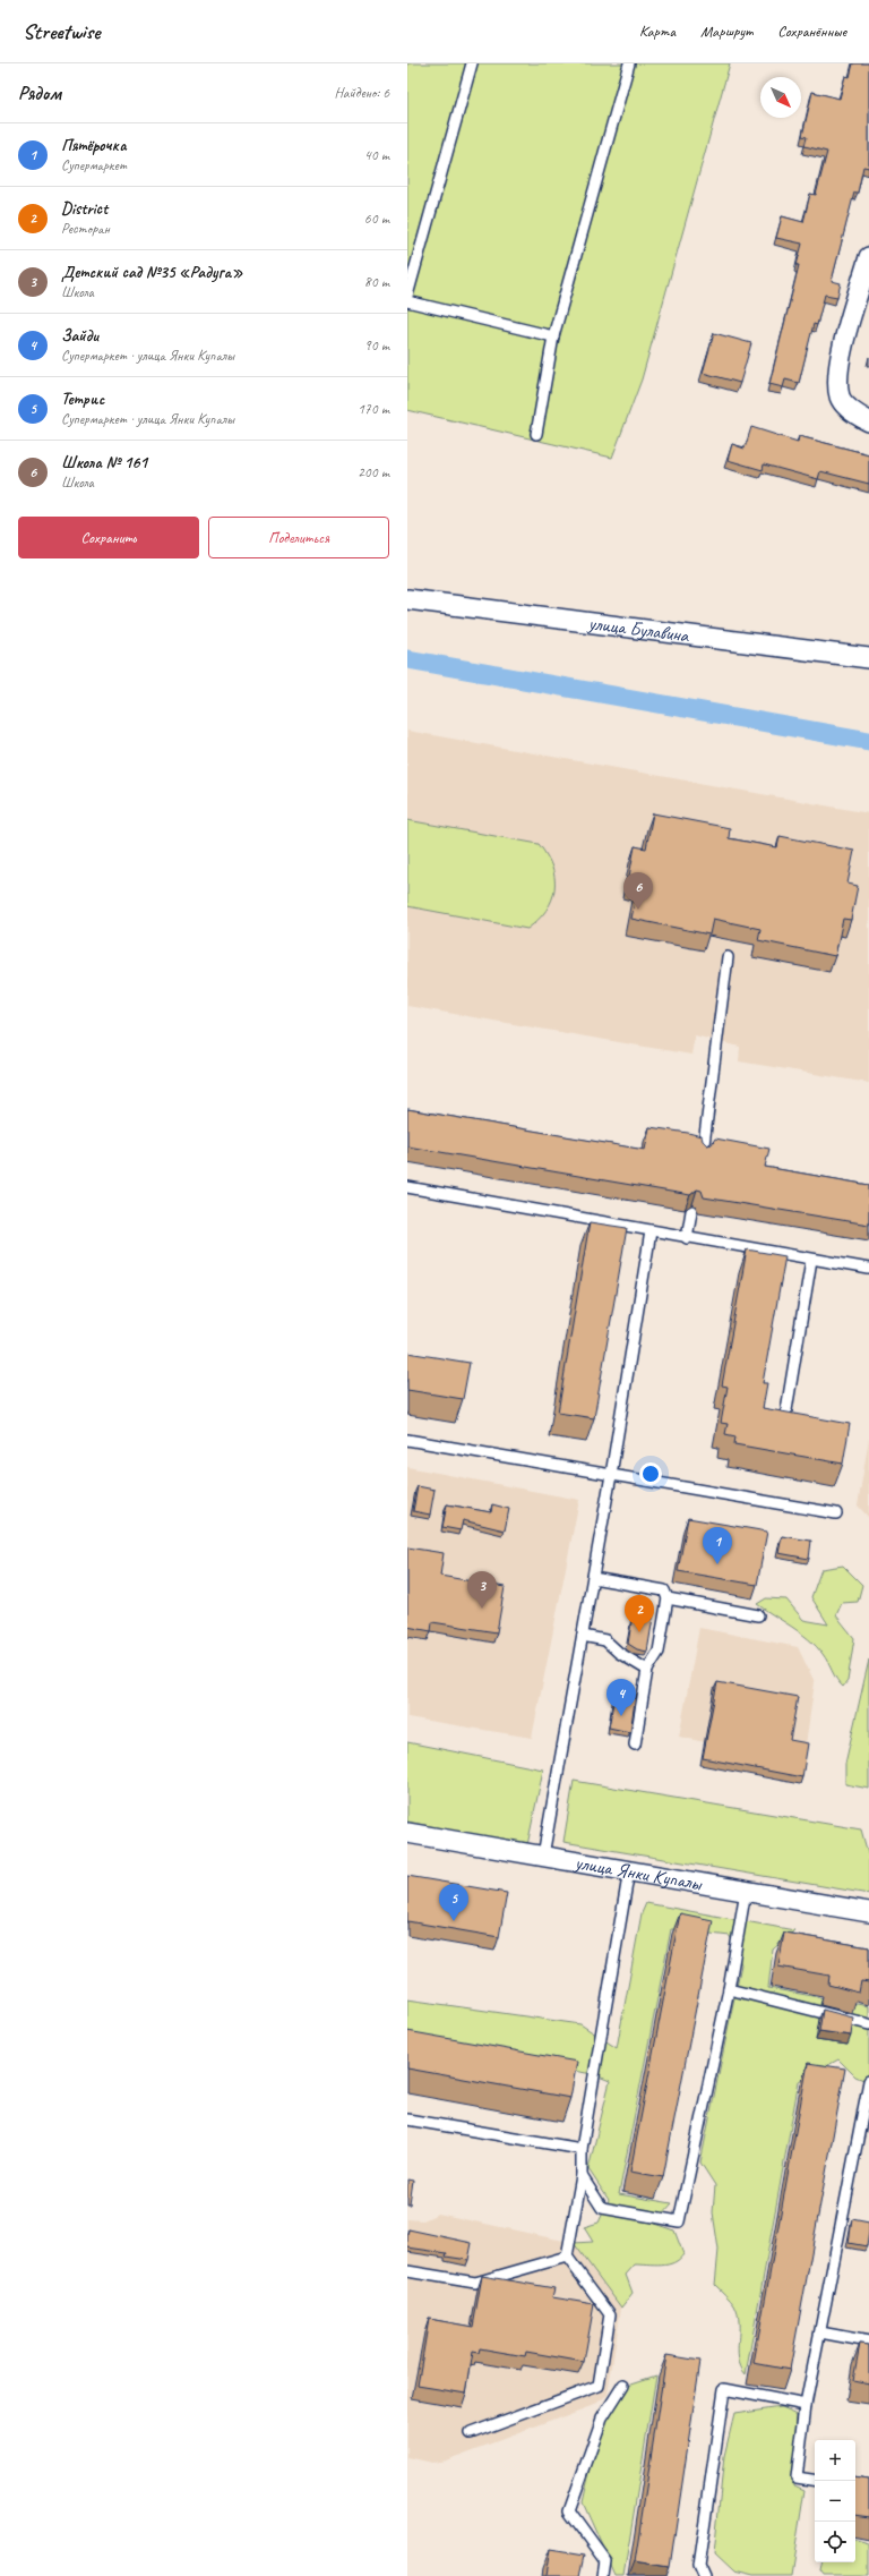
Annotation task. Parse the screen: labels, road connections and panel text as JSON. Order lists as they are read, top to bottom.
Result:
{
  "streets": {
    "street": ["улица Булавина", "улица Янки Купалы"]
  },
  "north": "bottom right",
  "page": {
    "header": "Streetwise",
    "nav": ["Карта", "Маршрут", "Сохранённые"],
    "heading": ["Рядом", "Найдено: 6"],
    "list": [
      {
        "mark": "1",
        "name": "Пятёрочка",
        "note": "Супермаркет",
        "value": "40 m"
      },
      {
        "mark": "2",
        "name": "District",
        "note": "Ресторан",
        "value": "60 m"
      },
      {
        "mark": "3",
        "name": "Детский сад №35 «Радуга»",
        "note": "Школа",
        "value": "80 m"
      },
      {
        "mark": "4",
        "name": "Зайди",
        "note": "Супермаркет · улица Янки Купалы",
        "value": "90 m"
      },
      {
        "mark": "5",
        "name": "Тетрис",
        "note": "Супермаркет · улица Янки Купалы",
        "value": "170 m"
      },
      {
        "mark": "6",
        "name": "Школа № 161",
        "note": "Школа",
        "value": "200 m"
      }
    ],
    "buttons": ["Сохранить", "Поделиться"],
    "pins": [
      "6",
      "1",
      "3",
      "2",
      "4",
      "5"
    ],
    "map_buttons": ["+", "−"]
  }
}
